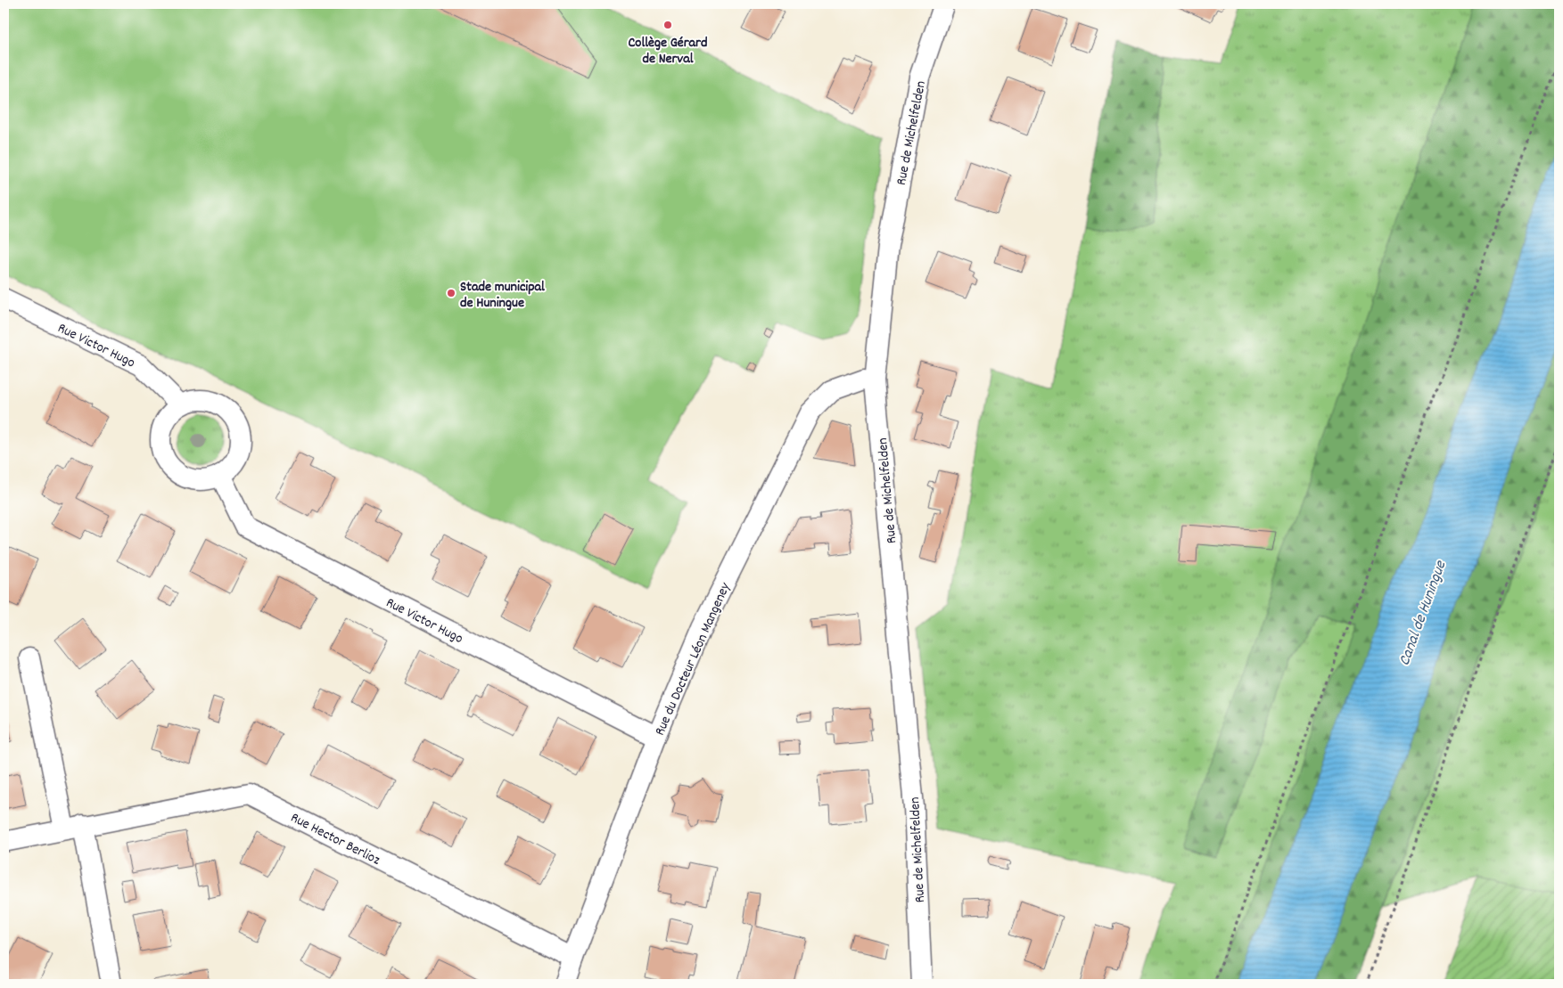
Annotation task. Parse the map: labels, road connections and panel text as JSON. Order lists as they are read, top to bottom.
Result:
{
  "streets": {
    "street": [
      "Rue de Michelfelden",
      "Rue Victor Hugo",
      "Rue du Docteur Léon Mangeney",
      "Rue Hector Berlioz"
    ]
  },
  "crossings": [
    ["Rue de Michelfelden", "Rue du Docteur Léon Mangeney"],
    ["Rue Victor Hugo", "Rue du Docteur Léon Mangeney"],
    ["Rue du Docteur Léon Mangeney", "Rue Hector Berlioz"]
  ],
  "water": ["Canal de Huningue"],
  "places": ["Collège Gérard de Nerval", "Stade municipal de Huningue"]
}
